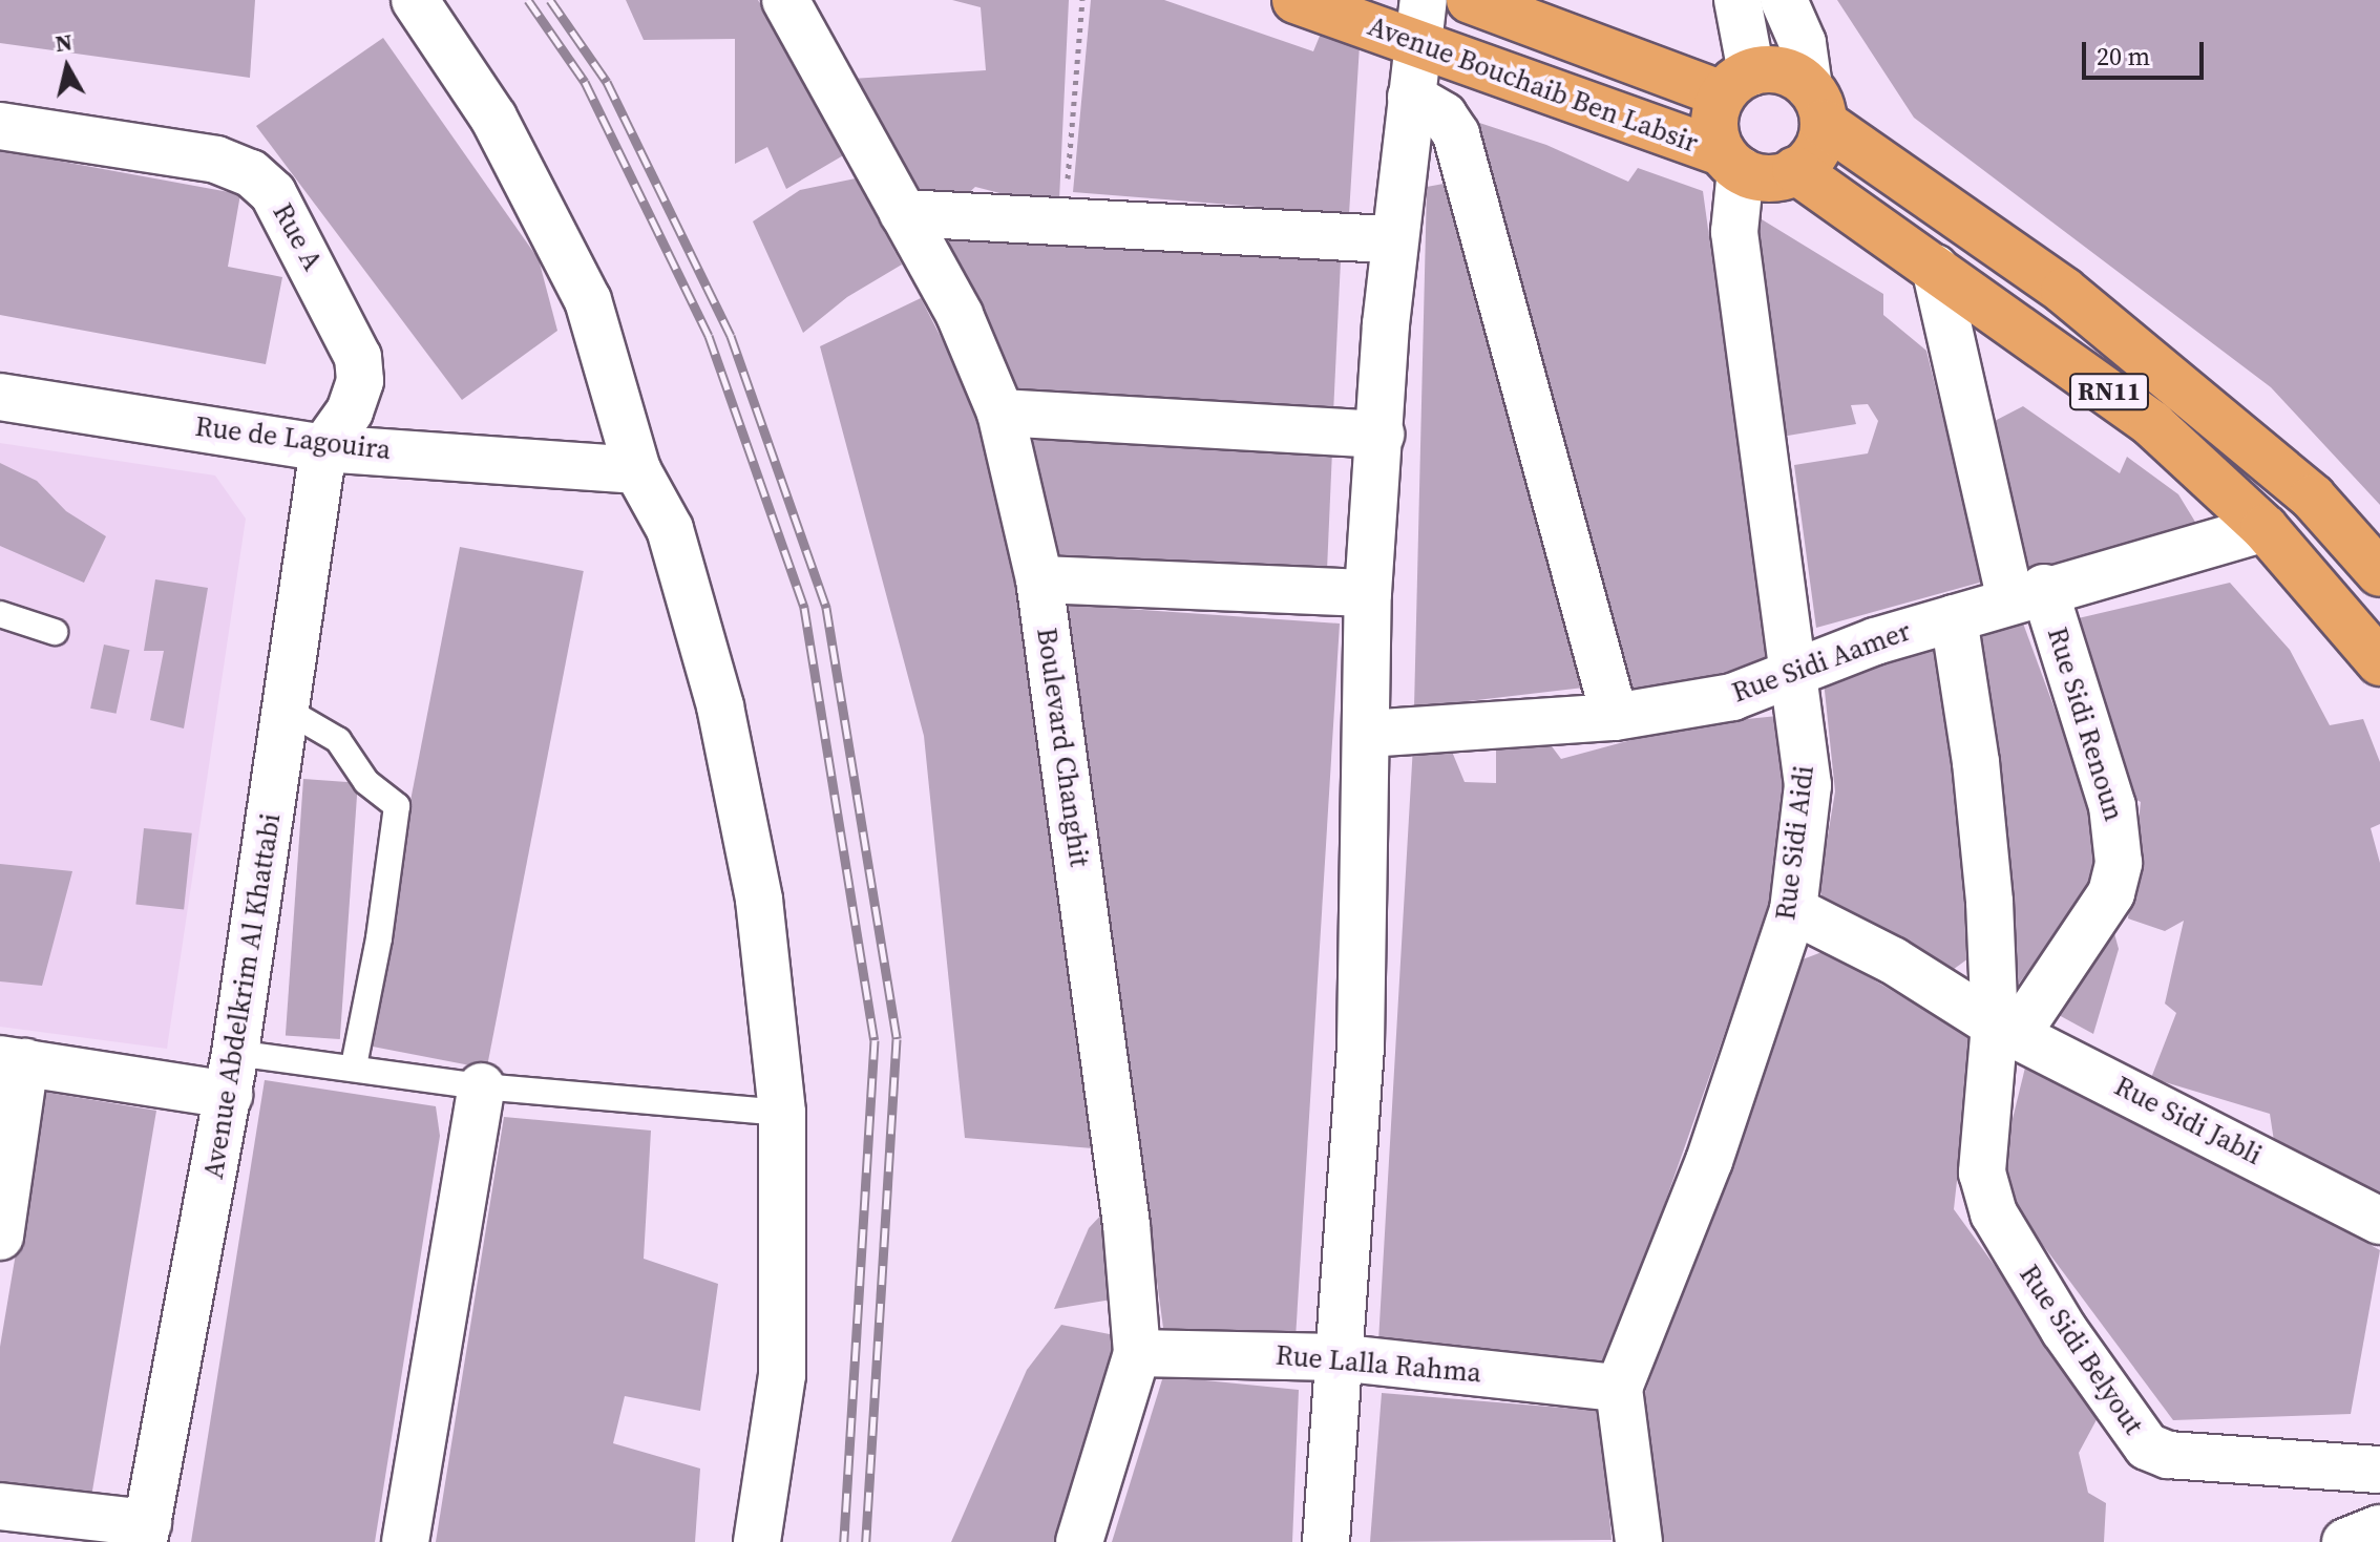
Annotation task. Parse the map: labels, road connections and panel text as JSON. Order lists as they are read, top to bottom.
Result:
{
  "streets": {
    "main road": ["Avenue Bouchaib Ben Labsir", "RN11"],
    "street": [
      "Rue A",
      "Rue de Lagouira",
      "Rue Sidi Aamer",
      "Rue Sidi Renoun",
      "Boulevard Changhit",
      "Rue Sidi Aidi",
      "Avenue Abdelkrim Al Khattabi",
      "Rue Sidi Jabli",
      "Rue Sidi Belyout",
      "Rue Lalla Rahma"
    ]
  },
  "crossings": [
    ["Avenue Bouchaib Ben Labsir", "RN11"],
    ["Avenue Bouchaib Ben Labsir", "Rue Sidi Aidi"],
    ["Rue A", "Rue de Lagouira"],
    ["Rue A", "Avenue Abdelkrim Al Khattabi"],
    ["RN11", "Rue Sidi Aamer"],
    ["RN11", "Rue Sidi Renoun"],
    ["RN11", "Rue Sidi Aidi"],
    ["Rue de Lagouira", "Avenue Abdelkrim Al Khattabi"],
    ["Rue Sidi Aamer", "Rue Sidi Renoun"],
    ["Rue Sidi Aamer", "Rue Sidi Aidi"],
    ["Rue Sidi Renoun", "Rue Sidi Jabli"],
    ["Rue Sidi Renoun", "Rue Sidi Belyout"],
    ["Boulevard Changhit", "Rue Lalla Rahma"],
    ["Rue Sidi Aidi", "Rue Sidi Jabli"],
    ["Rue Sidi Aidi", "Rue Lalla Rahma"],
    ["Rue Sidi Jabli", "Rue Sidi Belyout"]
  ],
  "scale_bar": "20 m",
  "north": "top"
}
